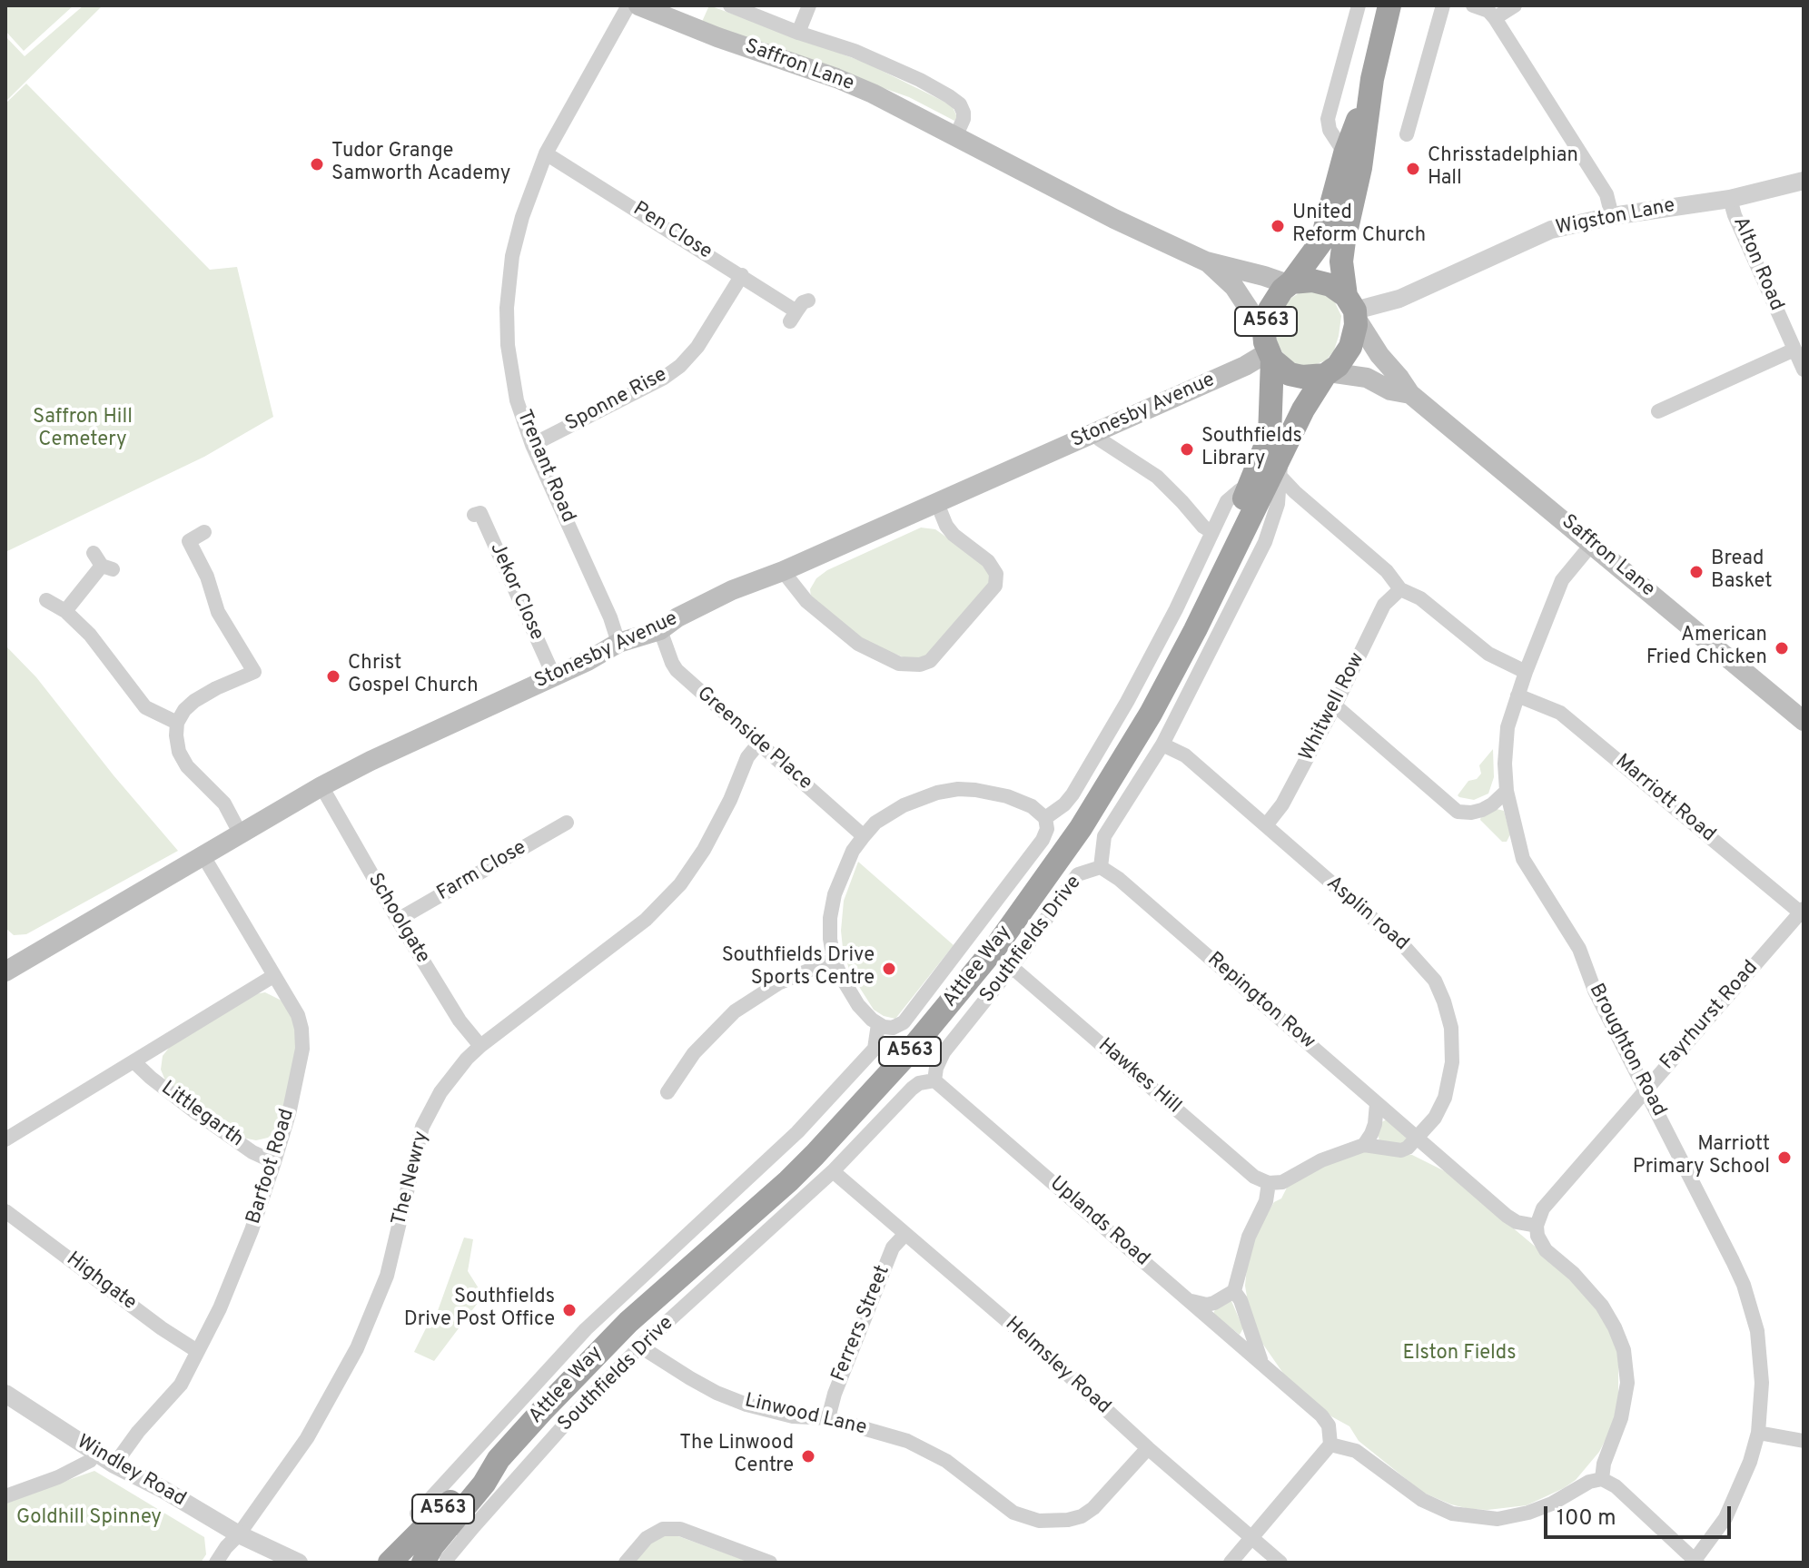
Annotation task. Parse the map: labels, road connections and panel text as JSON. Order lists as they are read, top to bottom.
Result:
{
  "streets": {
    "highway": ["A563", "Attlee Way"],
    "main road": ["Saffron Lane", "Stonesby Avenue"],
    "street": [
      "Wigston Lane",
      "Pen Close",
      "Alton Road",
      "Sponne Rise",
      "Trenant Road",
      "Jekor Close",
      "Whitwell Row",
      "Greenside Place",
      "Marriott Road",
      "Farm Close",
      "Asplin road",
      "Schoolgate",
      "Southfields Drive",
      "Repington Row",
      "Fayrhurst Road",
      "Broughton Road",
      "Hawkes Hill",
      "Littlegarth",
      "Barfoot Road",
      "The Newry",
      "Uplands Road",
      "Highgate",
      "Ferrers Street",
      "Helmsley Road",
      "Linwood Lane",
      "Windley Road"
    ]
  },
  "crossings": [
    ["Saffron Lane", "Wigston Lane"],
    ["Saffron Lane", "A563"],
    ["Saffron Lane", "Stonesby Avenue"],
    ["Saffron Lane", "Attlee Way"],
    ["Saffron Lane", "Broughton Road"],
    ["Wigston Lane", "Alton Road"],
    ["Wigston Lane", "A563"],
    ["Wigston Lane", "Stonesby Avenue"],
    ["Wigston Lane", "Attlee Way"],
    ["Pen Close", "Sponne Rise"],
    ["Pen Close", "Trenant Road"],
    ["A563", "Stonesby Avenue"],
    ["A563", "Attlee Way"],
    ["Sponne Rise", "Trenant Road"],
    ["Stonesby Avenue", "Trenant Road"],
    ["Stonesby Avenue", "Jekor Close"],
    ["Stonesby Avenue", "Greenside Place"],
    ["Stonesby Avenue", "Schoolgate"],
    ["Stonesby Avenue", "Attlee Way"],
    ["Stonesby Avenue", "Barfoot Road"],
    ["Whitwell Row", "Asplin road"],
    ["Greenside Place", "The Newry"],
    ["Marriott Road", "Fayrhurst Road"],
    ["Marriott Road", "Broughton Road"],
    ["Farm Close", "Schoolgate"],
    ["Asplin road", "Southfields Drive"],
    ["Asplin road", "Repington Row"],
    ["Schoolgate", "The Newry"],
    ["Southfields Drive", "Attlee Way"],
    ["Southfields Drive", "Repington Row"],
    ["Southfields Drive", "Hawkes Hill"],
    ["Southfields Drive", "Uplands Road"],
    ["Southfields Drive", "Helmsley Road"],
    ["Southfields Drive", "Linwood Lane"],
    ["Fayrhurst Road", "Broughton Road"],
    ["Littlegarth", "Barfoot Road"],
    ["Barfoot Road", "Highgate"],
    ["Barfoot Road", "Windley Road"],
    ["The Newry", "Windley Road"],
    ["Ferrers Street", "Helmsley Road"],
    ["Ferrers Street", "Linwood Lane"],
    ["Helmsley Road", "Linwood Lane"]
  ],
  "parks": ["Saffron Hill Cemetery", "Elston Fields", "Goldhill Spinney"],
  "places": [
    "Tudor Grange Samworth Academy",
    "Chrisstadelphian Hall",
    "United Reform Church",
    "Southfields Library",
    "Bread Basket",
    "American Fried Chicken",
    "Christ Gospel Church",
    "Southfields Drive Sports Centre",
    "Marriott Primary School",
    "Southfields Drive Post Office",
    "The Linwood Centre"
  ],
  "scale_bar": "100 m"
}
